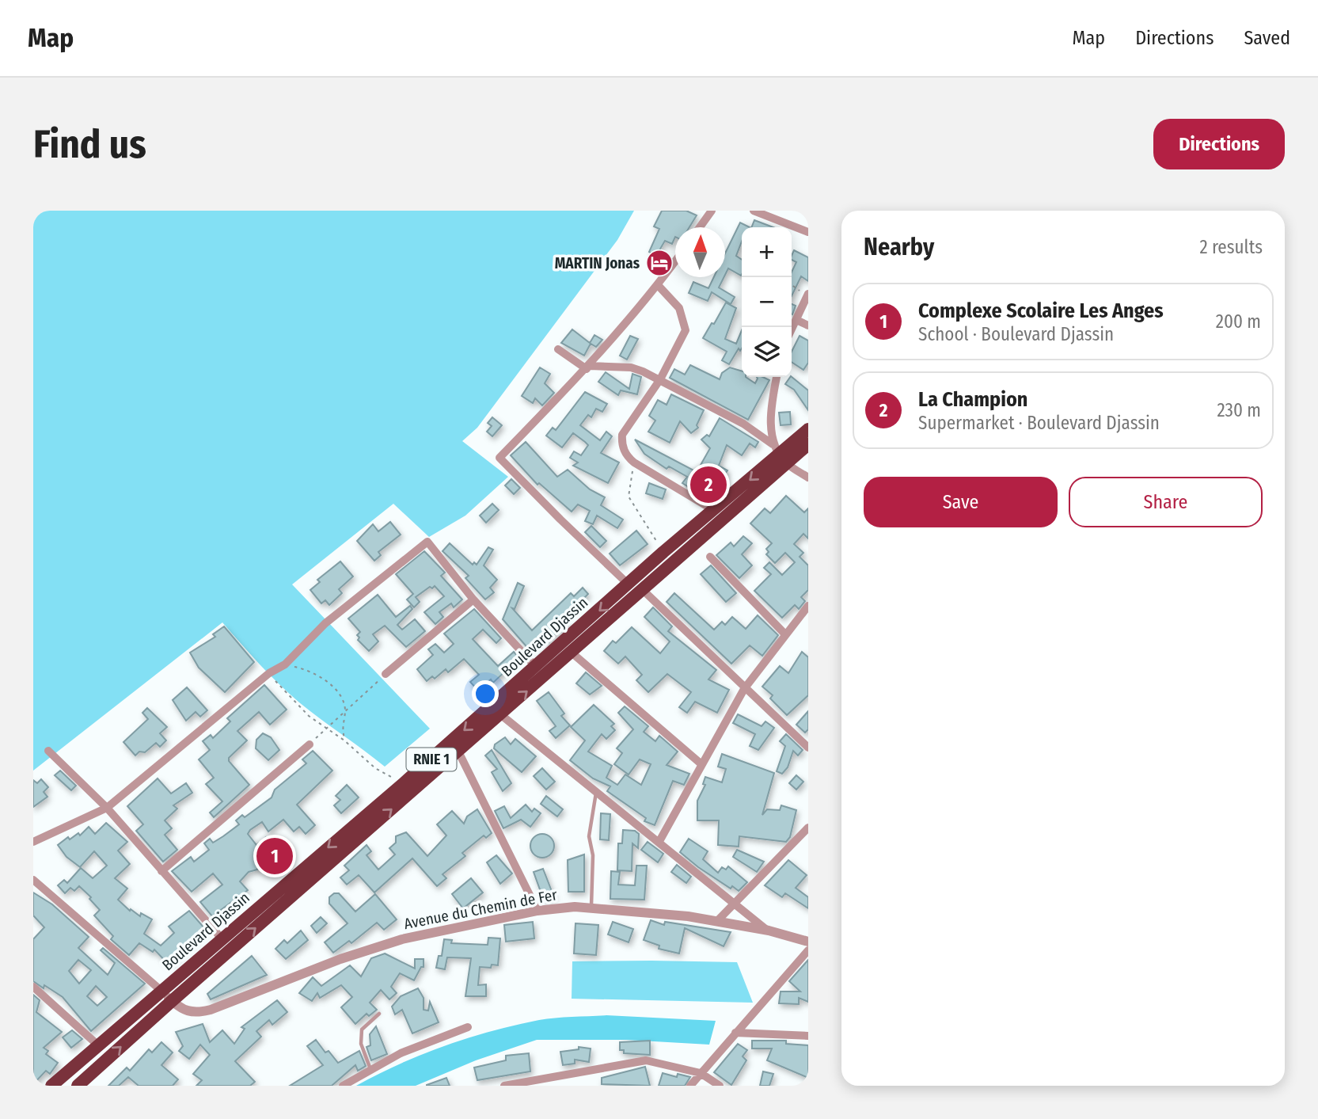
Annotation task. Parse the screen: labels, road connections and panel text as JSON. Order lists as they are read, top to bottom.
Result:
{
  "streets": {
    "highway": ["Boulevard Djassin", "RNIE 1"],
    "street": ["Avenue du Chemin de Fer"]
  },
  "crossings": [
    ["Boulevard Djassin", "Avenue du Chemin de Fer"]
  ],
  "places": {
    "hotel": ["MARTIN Jonas"]
  },
  "north": "top",
  "page": {
    "header": "Map",
    "nav": ["Map", "Directions", "Saved"],
    "buttons": [
      "Directions",
      ["Save", "Share"]
    ],
    "title": "Find us",
    "heading": ["Nearby", "2 results"],
    "map_buttons": ["+", "−"],
    "list": [
      {
        "mark": "1",
        "name": "Complexe Scolaire Les Anges",
        "note": "School · Boulevard Djassin",
        "value": "200 m"
      },
      {
        "mark": "2",
        "name": "La Champion",
        "note": "Supermarket · Boulevard Djassin",
        "value": "230 m"
      }
    ],
    "pins": ["2", "1"]
  }
}
